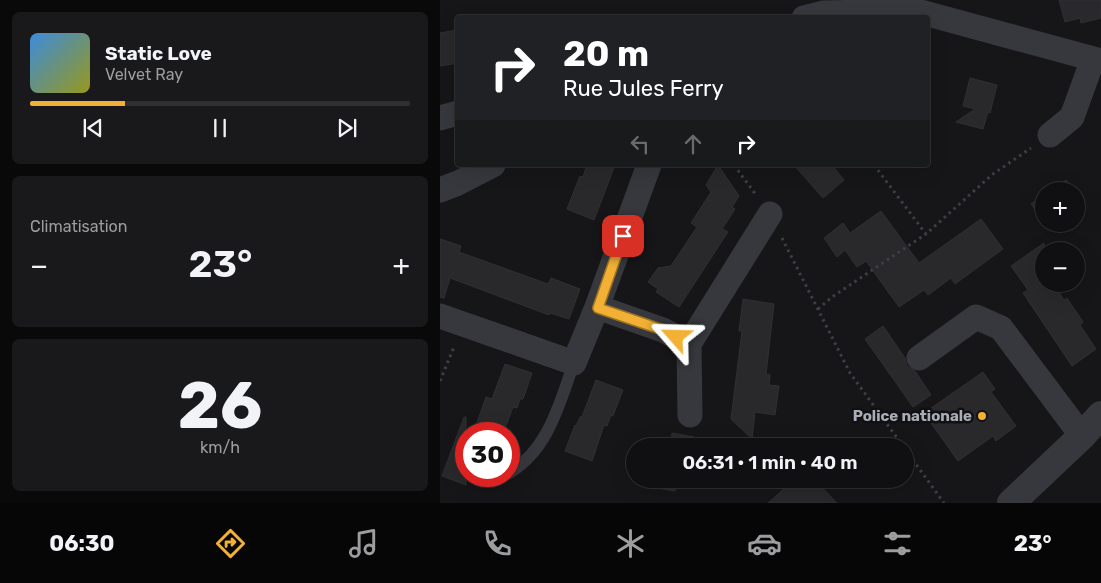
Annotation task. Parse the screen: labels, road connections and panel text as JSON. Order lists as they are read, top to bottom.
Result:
{
  "places": ["Police nationale"],
  "page": {
    "turn": ["20 m", "Rue Jules Ferry"],
    "song": ["Static Love", "Velvet Ray"],
    "tile": [
      "Climatisation",
      ["26", "km/h"]
    ],
    "map_buttons": ["+", "−"],
    "heat": ["−", "23°", "+"],
    "limit": "30",
    "trip": "06:31 · 1 min · 40 m",
    "tabs": ["06:30", "23°"]
  }
}
